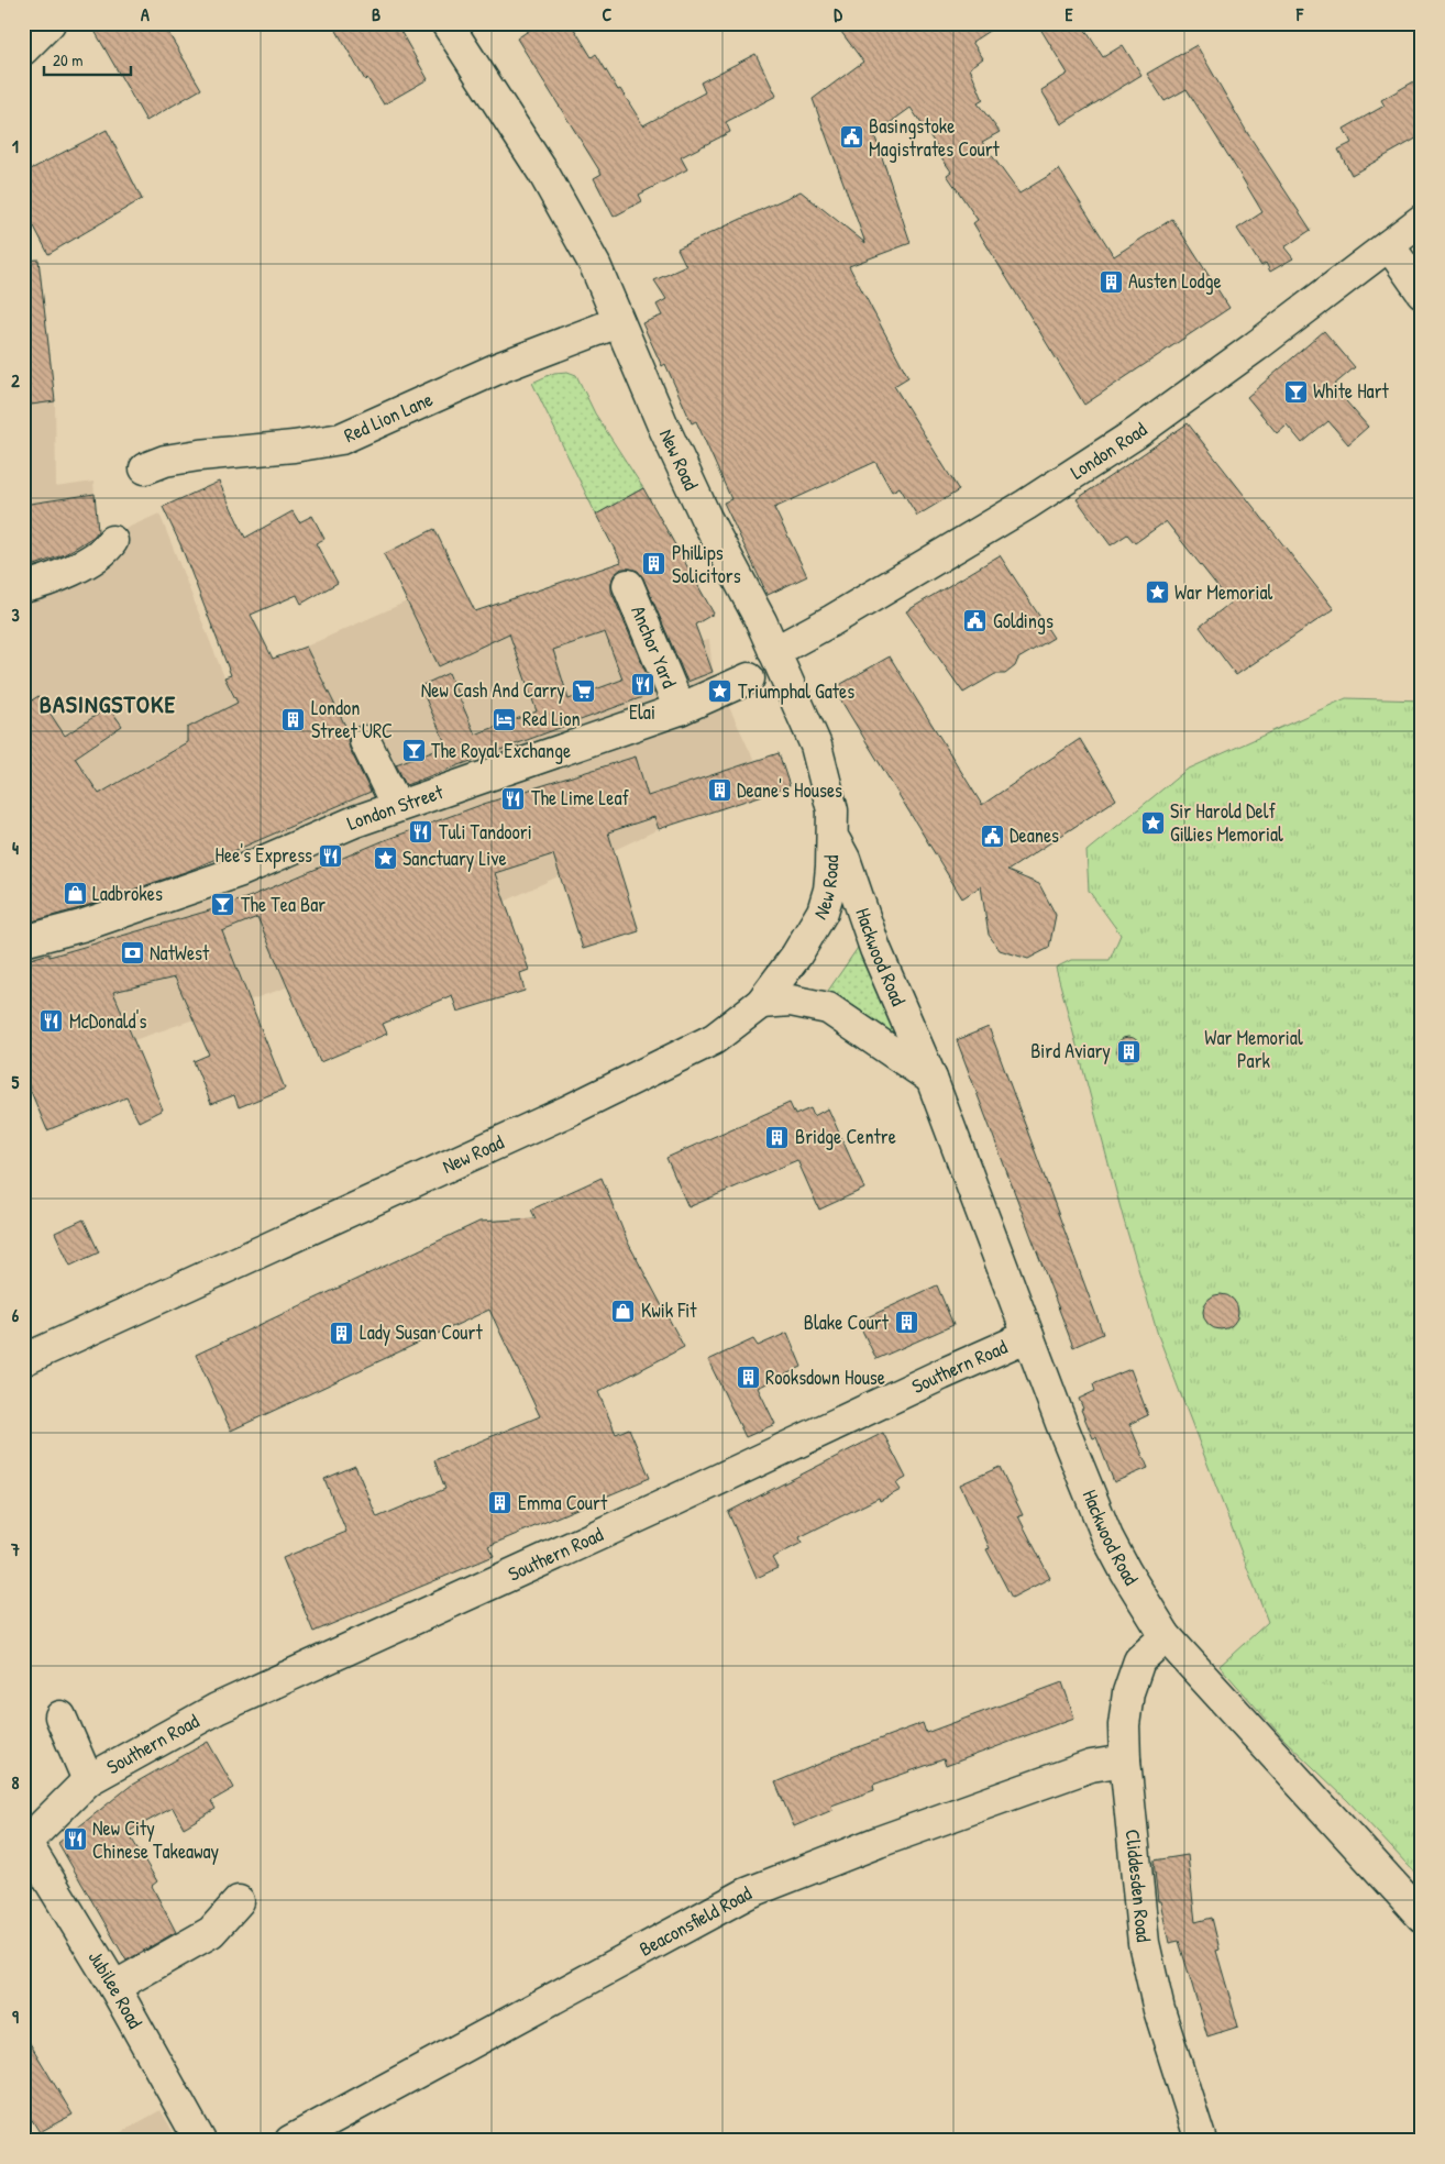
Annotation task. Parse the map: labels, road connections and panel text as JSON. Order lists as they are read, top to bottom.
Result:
{
  "streets": {
    "street": [
      "Red Lion Lane",
      "London Road",
      "New Road",
      "Anchor Yard",
      "London Street",
      "Hackwood Road",
      "Southern Road",
      "Cliddesden Road",
      "Beaconsfield Road",
      "Jubilee Road"
    ]
  },
  "crossings": [
    ["Red Lion Lane", "New Road"],
    ["London Road", "New Road"],
    ["New Road", "Hackwood Road"],
    ["Anchor Yard", "London Street"],
    ["Hackwood Road", "Southern Road"],
    ["Hackwood Road", "Cliddesden Road"],
    ["Southern Road", "Jubilee Road"],
    ["Cliddesden Road", "Beaconsfield Road"]
  ],
  "districts": ["BASINGSTOKE"],
  "parks": ["War Memorial Park"],
  "places": {
    "public building": ["Basingstoke Magistrates Court", "Goldings", "Deanes"],
    "building": [
      "Austen Lodge",
      "Phillips Solicitors",
      "London Street URC",
      "Deane's Houses",
      "Bird Aviary",
      "Bridge Centre",
      "Blake Court",
      "Lady Susan Court",
      "Rooksdown House",
      "Emma Court"
    ],
    "bar": ["White Hart", "The Royal Exchange", "The Tea Bar"],
    "place": [
      "War Memorial",
      "Triumphal Gates",
      "Sir Harold Delf Gillies Memorial",
      "Sanctuary Live"
    ],
    "restaurant": [
      "Elai",
      "The Lime Leaf",
      "Tuli Tandoori",
      "Hee's Express",
      "McDonald's",
      "New City Chinese Takeaway"
    ],
    "supermarket": ["New Cash And Carry"],
    "hotel": ["Red Lion"],
    "shop": ["Ladbrokes", "Kwik Fit"],
    "bank": ["NatWest"]
  },
  "scale_bar": "20 m",
  "grid": {
    "columns": [
      "A",
      "B",
      "C",
      "D",
      "E",
      "F"
    ],
    "rows": [
      "1",
      "2",
      "3",
      "4",
      "5",
      "6",
      "7",
      "8",
      "9"
    ]
  }
}
